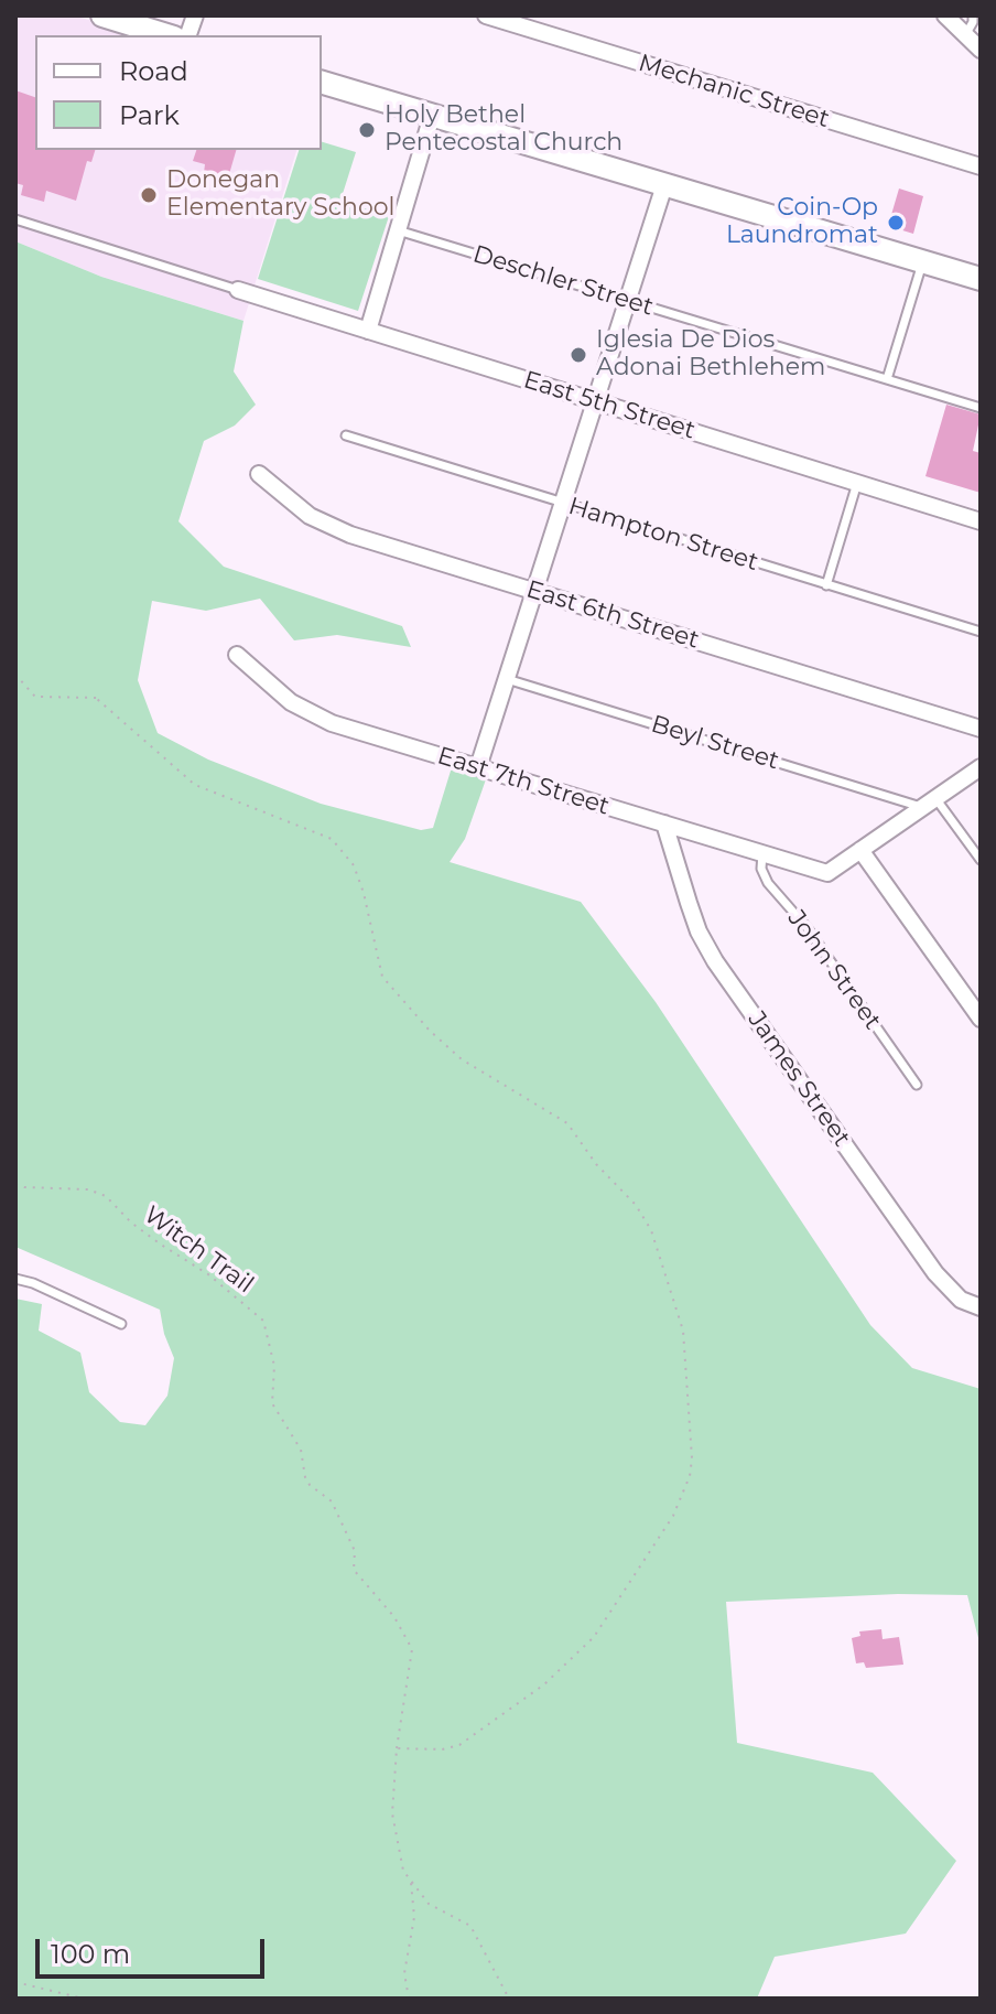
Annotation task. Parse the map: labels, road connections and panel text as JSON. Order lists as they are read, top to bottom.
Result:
{
  "streets": {
    "street": [
      "Mechanic Street",
      "East 5th Street",
      "East 6th Street",
      "East 7th Street",
      "James Street"
    ],
    "lane": [
      "Deschler Street",
      "Hampton Street",
      "Beyl Street",
      "John Street"
    ],
    "path": ["Witch Trail"]
  },
  "crossings": [
    ["East 7th Street", "John Street"],
    ["East 7th Street", "James Street"]
  ],
  "places": [
    "Holy Bethel Pentecostal Church",
    "Donegan Elementary School",
    "Coin-Op Laundromat",
    "Iglesia De Dios Adonai Bethlehem"
  ],
  "legend": ["Road", "Park"],
  "scale_bar": "100 m"
}
